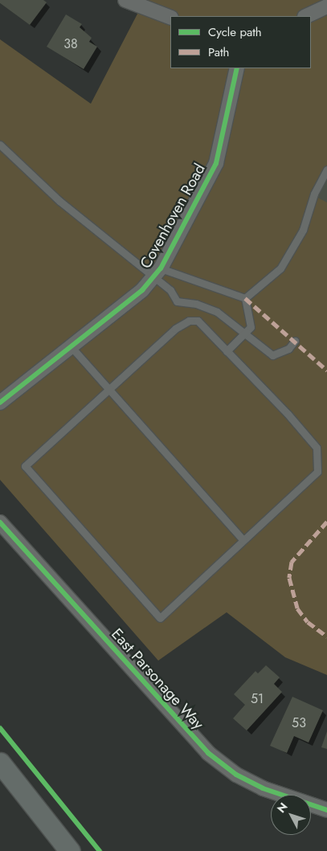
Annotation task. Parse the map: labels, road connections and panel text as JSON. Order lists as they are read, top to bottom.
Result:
{
  "streets": {
    "street": ["Covenhoven Road", "East Parsonage Way"]
  },
  "house_numbers": ["38", "51", "53"],
  "legend": ["Cycle path", "Path"],
  "north": "top left"
}
